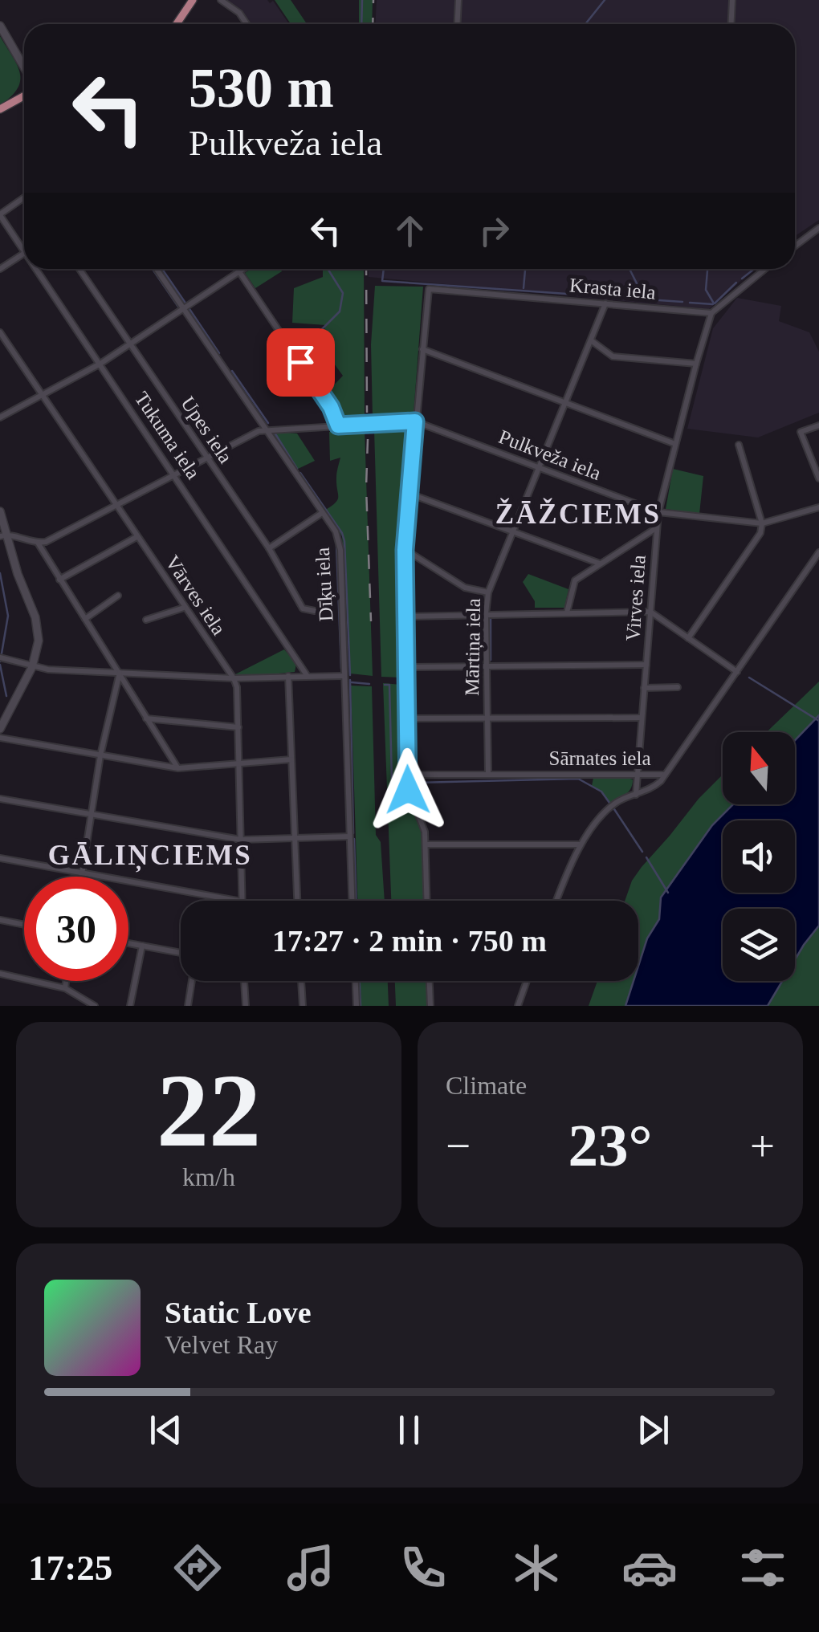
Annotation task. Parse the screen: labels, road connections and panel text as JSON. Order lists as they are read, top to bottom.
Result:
{
  "streets": {
    "street": [
      "Krasta iela",
      "Upes iela",
      "Tukuma iela",
      "Pulkveža iela",
      "Dīķu iela",
      "Vārves iela",
      "Virves iela",
      "Mārtiņa iela",
      "Sārnates iela"
    ]
  },
  "crossings": [
    ["Krasta iela", "Virves iela"],
    ["Krasta iela", "Mārtiņa iela"],
    ["Pulkveža iela", "Dīķu iela"],
    ["Pulkveža iela", "Virves iela"],
    ["Pulkveža iela", "Mārtiņa iela"],
    ["Virves iela", "Sārnates iela"],
    ["Mārtiņa iela", "Sārnates iela"]
  ],
  "districts": ["ŽĀŽCIEMS", "GĀLIŅCIEMS"],
  "north": "top",
  "page": {
    "turn": ["530 m", "Pulkveža iela"],
    "limit": "30",
    "trip": "17:27 · 2 min · 750 m",
    "tile": [
      ["22", "km/h"],
      "Climate"
    ],
    "heat": ["−", "23°", "+"],
    "song": ["Static Love", "Velvet Ray"],
    "tabs": "17:25"
  }
}
